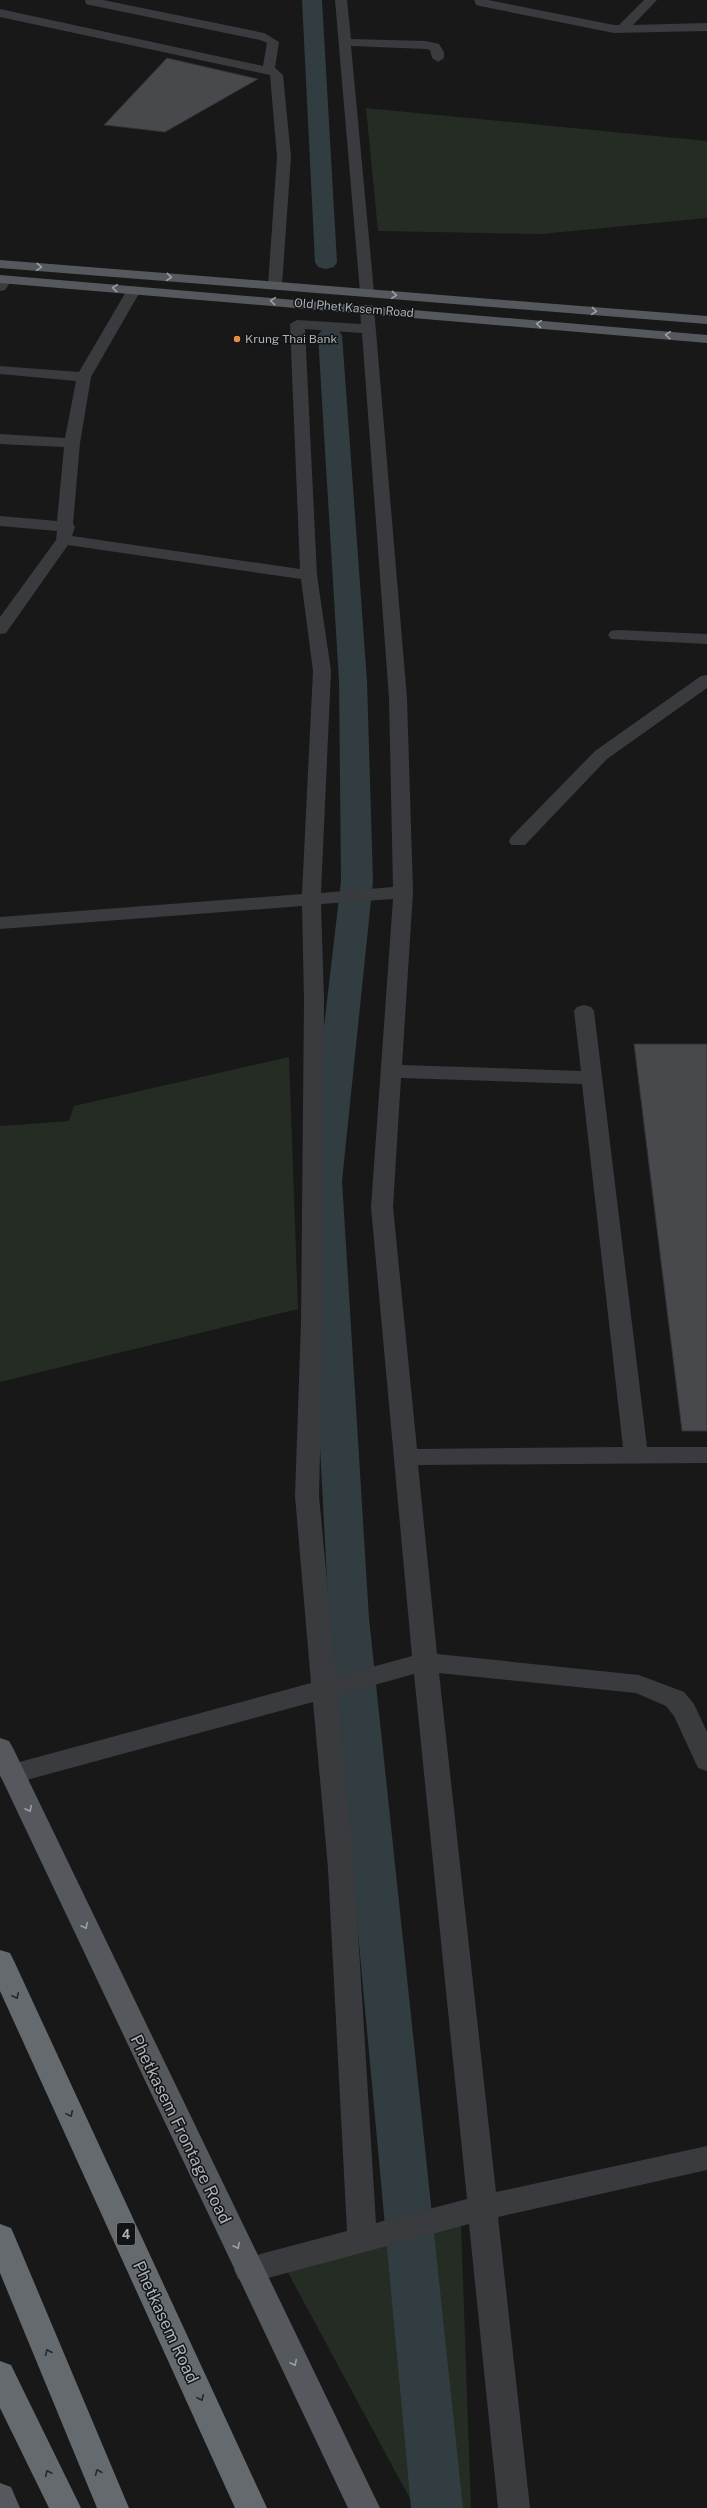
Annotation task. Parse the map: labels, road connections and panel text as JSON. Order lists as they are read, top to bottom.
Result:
{
  "streets": {
    "highway": ["4", "Phetkasem Road"],
    "main road": ["Old Phet Kasem Road", "Phetkasem Frontage Road"]
  },
  "one_way": ["Phetkasem Frontage Road"],
  "places": ["Krung Thai Bank"]
}
